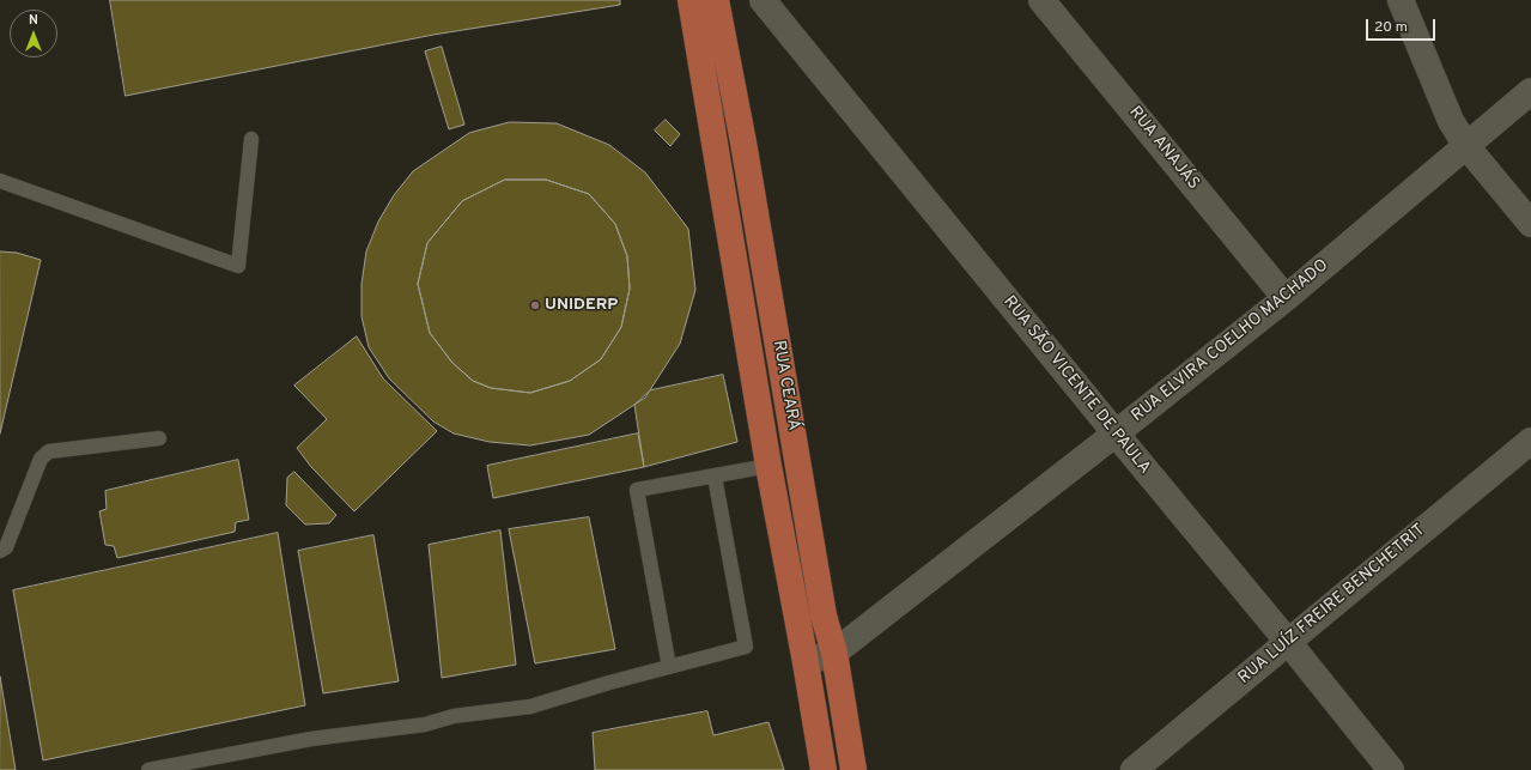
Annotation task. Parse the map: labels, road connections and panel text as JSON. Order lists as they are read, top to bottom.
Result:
{
  "streets": {
    "main road": ["RUA CEARÁ"],
    "street": [
      "RUA ANAJÁS",
      "RUA ELVIRA COELHO MACHADO",
      "RUA SÃO VICENTE DE PAULA",
      "RUA LUÍZ FREIRE BENCHETRIT"
    ]
  },
  "crossings": [
    ["RUA ANAJÁS", "RUA ELVIRA COELHO MACHADO"],
    ["RUA ELVIRA COELHO MACHADO", "RUA CEARÁ"],
    ["RUA ELVIRA COELHO MACHADO", "RUA SÃO VICENTE DE PAULA"],
    ["RUA SÃO VICENTE DE PAULA", "RUA LUÍZ FREIRE BENCHETRIT"]
  ],
  "places": ["UNIDERP"],
  "scale_bar": "20 m",
  "north": "top"
}
